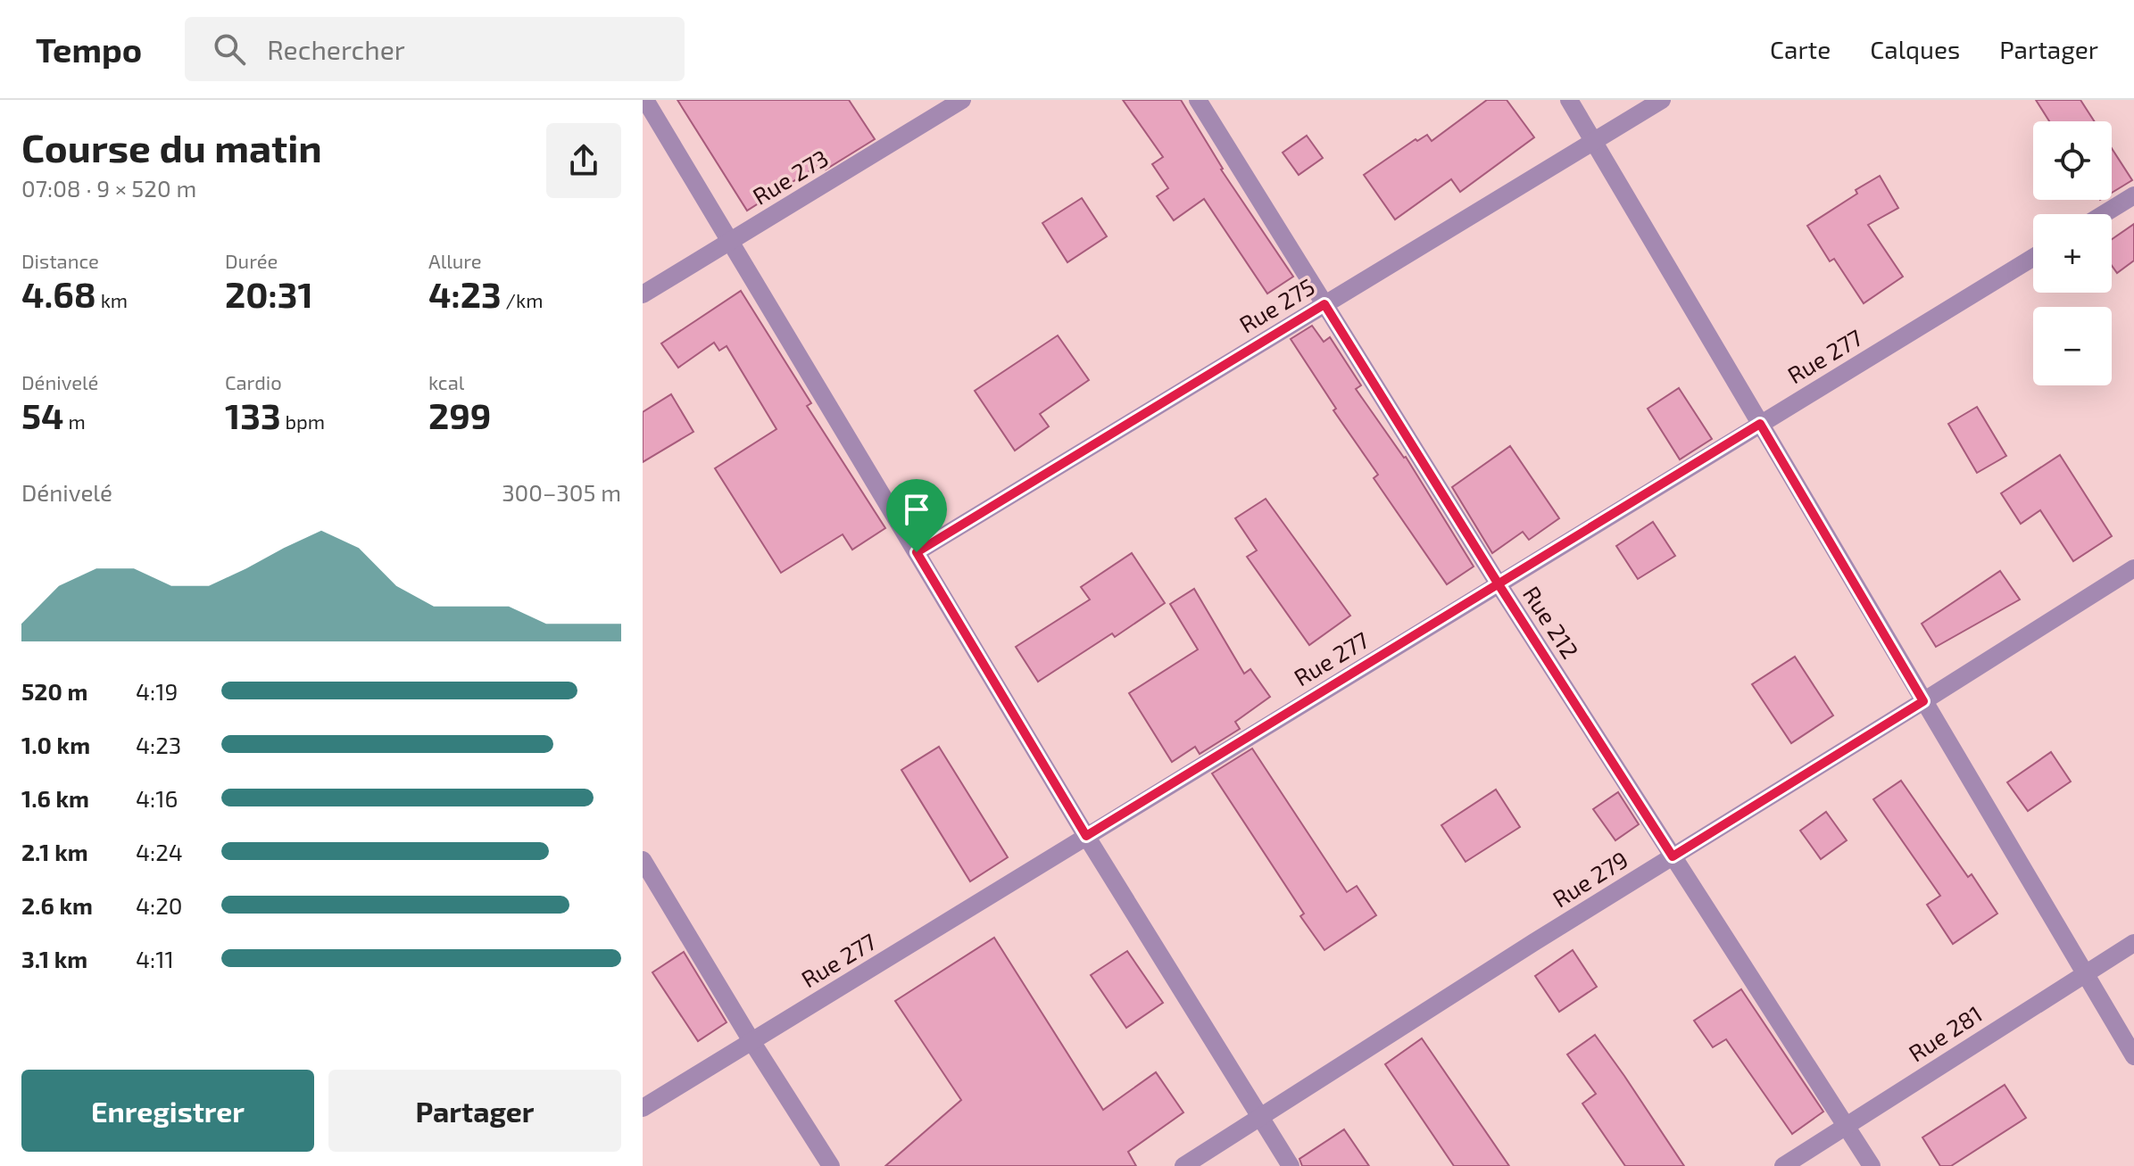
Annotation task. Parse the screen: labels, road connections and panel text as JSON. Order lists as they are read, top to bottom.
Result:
{
  "streets": {
    "street": [
      "Rue 273",
      "Rue 275",
      "Rue 277",
      "Rue 212",
      "Rue 279",
      "Rue 281"
    ]
  },
  "crossings": [
    ["Rue 275", "Rue 212"],
    ["Rue 277", "Rue 212"],
    ["Rue 212", "Rue 279"],
    ["Rue 212", "Rue 281"]
  ],
  "page": {
    "header": "Tempo",
    "search": "Rechercher",
    "nav": ["Carte", "Calques", "Partager"],
    "heading": ["Course du matin", "07:08 · 9 × 520 m"],
    "map_buttons": ["+", "−"],
    "stats": [
      ["Distance", "4.68 km"],
      ["Durée", "20:31"],
      ["Allure", "4:23 /km"],
      ["Dénivelé", "54 m"],
      ["Cardio", "133 bpm"],
      ["kcal", "299"]
    ],
    "chart": ["Dénivelé", "300–305 m"],
    "list": [
      {
        "name": "520 m",
        "note": "4:19"
      },
      {
        "name": "1.0 km",
        "note": "4:23"
      },
      {
        "name": "1.6 km",
        "note": "4:16"
      },
      {
        "name": "2.1 km",
        "note": "4:24"
      },
      {
        "name": "2.6 km",
        "note": "4:20"
      },
      {
        "name": "3.1 km",
        "note": "4:11"
      }
    ],
    "buttons": ["Enregistrer", "Partager"]
  }
}
